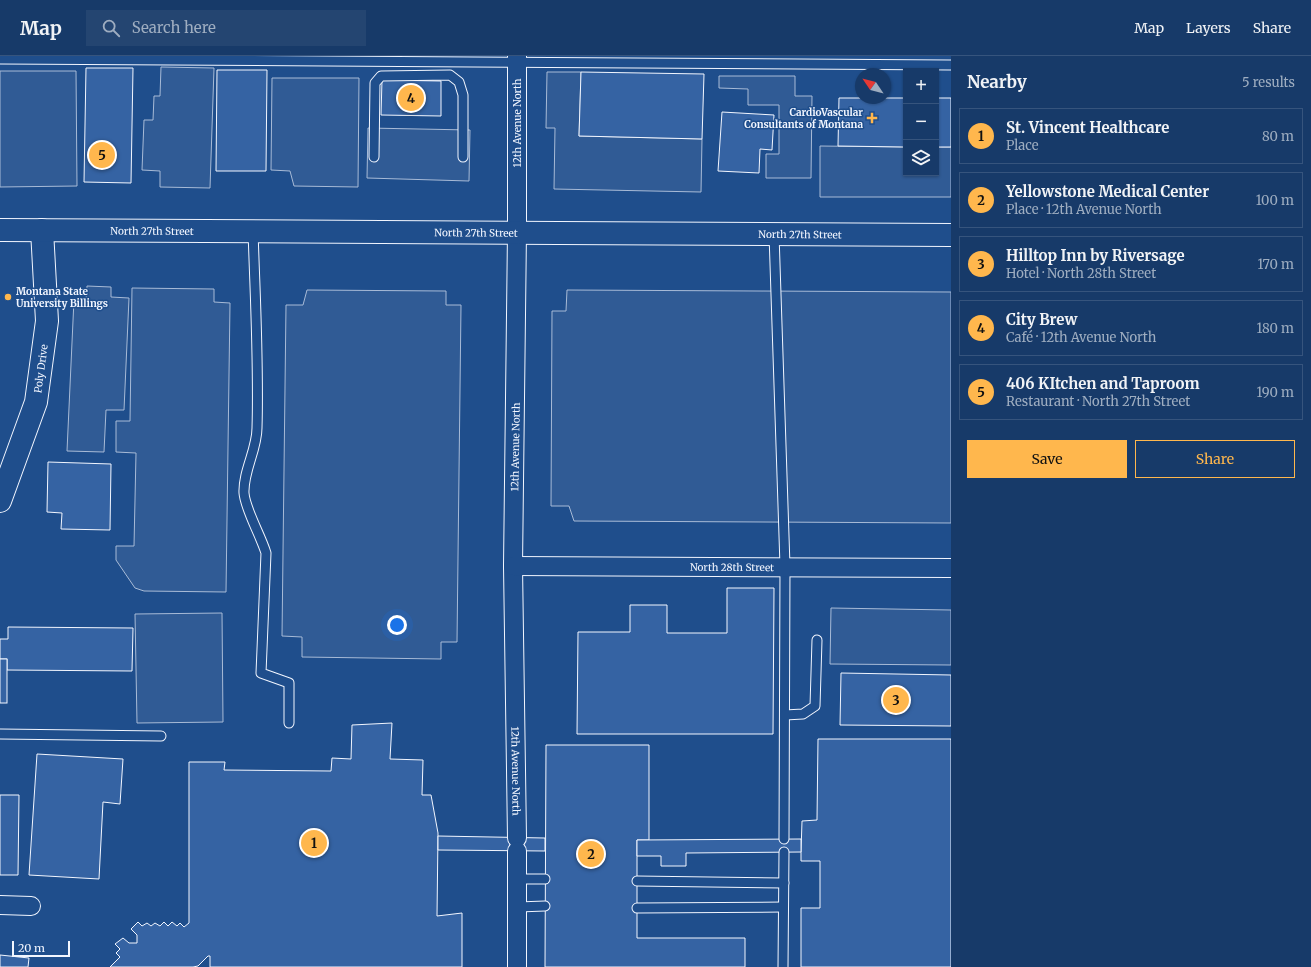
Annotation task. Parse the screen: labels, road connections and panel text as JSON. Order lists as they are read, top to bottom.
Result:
{
  "streets": {
    "main road": ["North 27th Street", "Poly Drive"],
    "street": ["12th Avenue North", "North 28th Street"]
  },
  "crossings": [
    ["12th Avenue North", "North 27th Street"],
    ["12th Avenue North", "North 28th Street"],
    ["North 27th Street", "Poly Drive"]
  ],
  "places": {
    "health": ["CardioVascular Consultants of Montana"],
    "other": ["Montana State University Billings"]
  },
  "scale_bar": "20 m",
  "north": "top left",
  "page": {
    "header": "Map",
    "search": "Search here",
    "nav": ["Map", "Layers", "Share"],
    "heading": ["Nearby", "5 results"],
    "map_buttons": ["+", "−"],
    "pins": [
      "4",
      "5",
      "3",
      "1",
      "2"
    ],
    "list": [
      {
        "mark": "1",
        "name": "St. Vincent Healthcare",
        "note": "Place",
        "value": "80 m"
      },
      {
        "mark": "2",
        "name": "Yellowstone Medical Center",
        "note": "Place · 12th Avenue North",
        "value": "100 m"
      },
      {
        "mark": "3",
        "name": "Hilltop Inn by Riversage",
        "note": "Hotel · North 28th Street",
        "value": "170 m"
      },
      {
        "mark": "4",
        "name": "City Brew",
        "note": "Café · 12th Avenue North",
        "value": "180 m"
      },
      {
        "mark": "5",
        "name": "406 KItchen and Taproom",
        "note": "Restaurant · North 27th Street",
        "value": "190 m"
      }
    ],
    "buttons": ["Save", "Share"],
    "scale": "20 m"
  }
}
